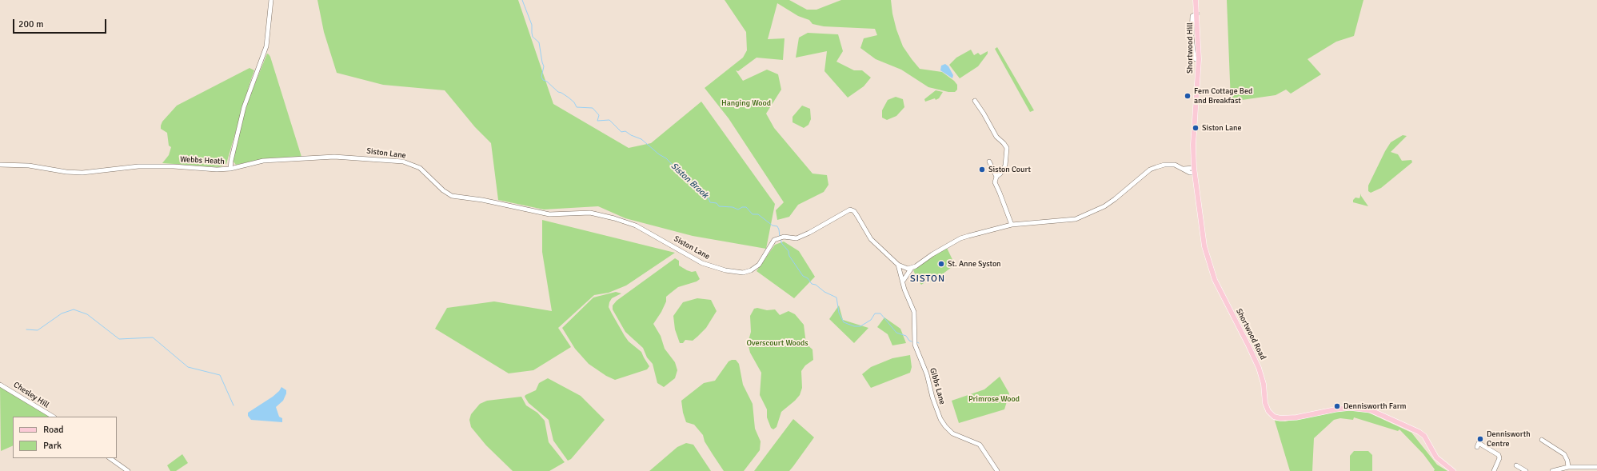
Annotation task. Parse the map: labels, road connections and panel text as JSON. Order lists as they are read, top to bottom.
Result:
{
  "streets": {
    "main road": ["Shortwood Hill", "Shortwood Road"],
    "street": [
      "Siston Lane",
      "Webbs Heath",
      "Gibbs Lane",
      "Chesley Hill"
    ]
  },
  "crossings": [
    ["Shortwood Hill", "Shortwood Road"],
    ["Siston Lane", "Webbs Heath"],
    ["Siston Lane", "Gibbs Lane"]
  ],
  "districts": ["SISTON"],
  "water": ["Siston Brook"],
  "parks": ["Hanging Wood", "Overscourt Woods", "Primrose Wood"],
  "places": [
    "Fern Cottage Bed and Breakfast",
    "Siston Lane",
    "Siston Court",
    "St. Anne Syston",
    "Dennisworth Farm",
    "Dennisworth Centre"
  ],
  "legend": ["Road", "Park"],
  "scale_bar": "200 m"
}
